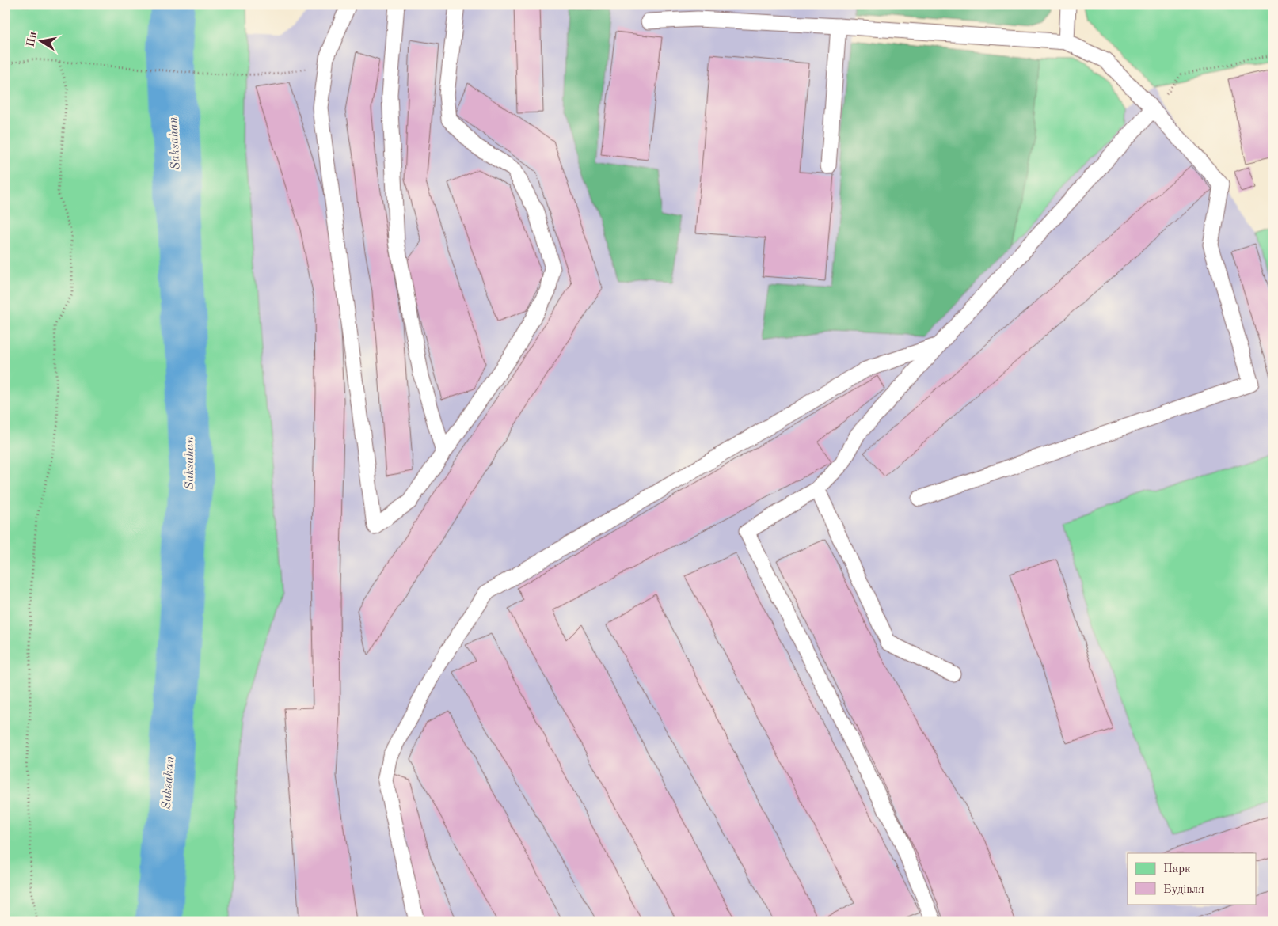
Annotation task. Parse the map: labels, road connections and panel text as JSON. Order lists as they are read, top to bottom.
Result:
{
  "water": ["Saksahan"],
  "legend": ["Парк", "Будівля"],
  "north": "left"
}
